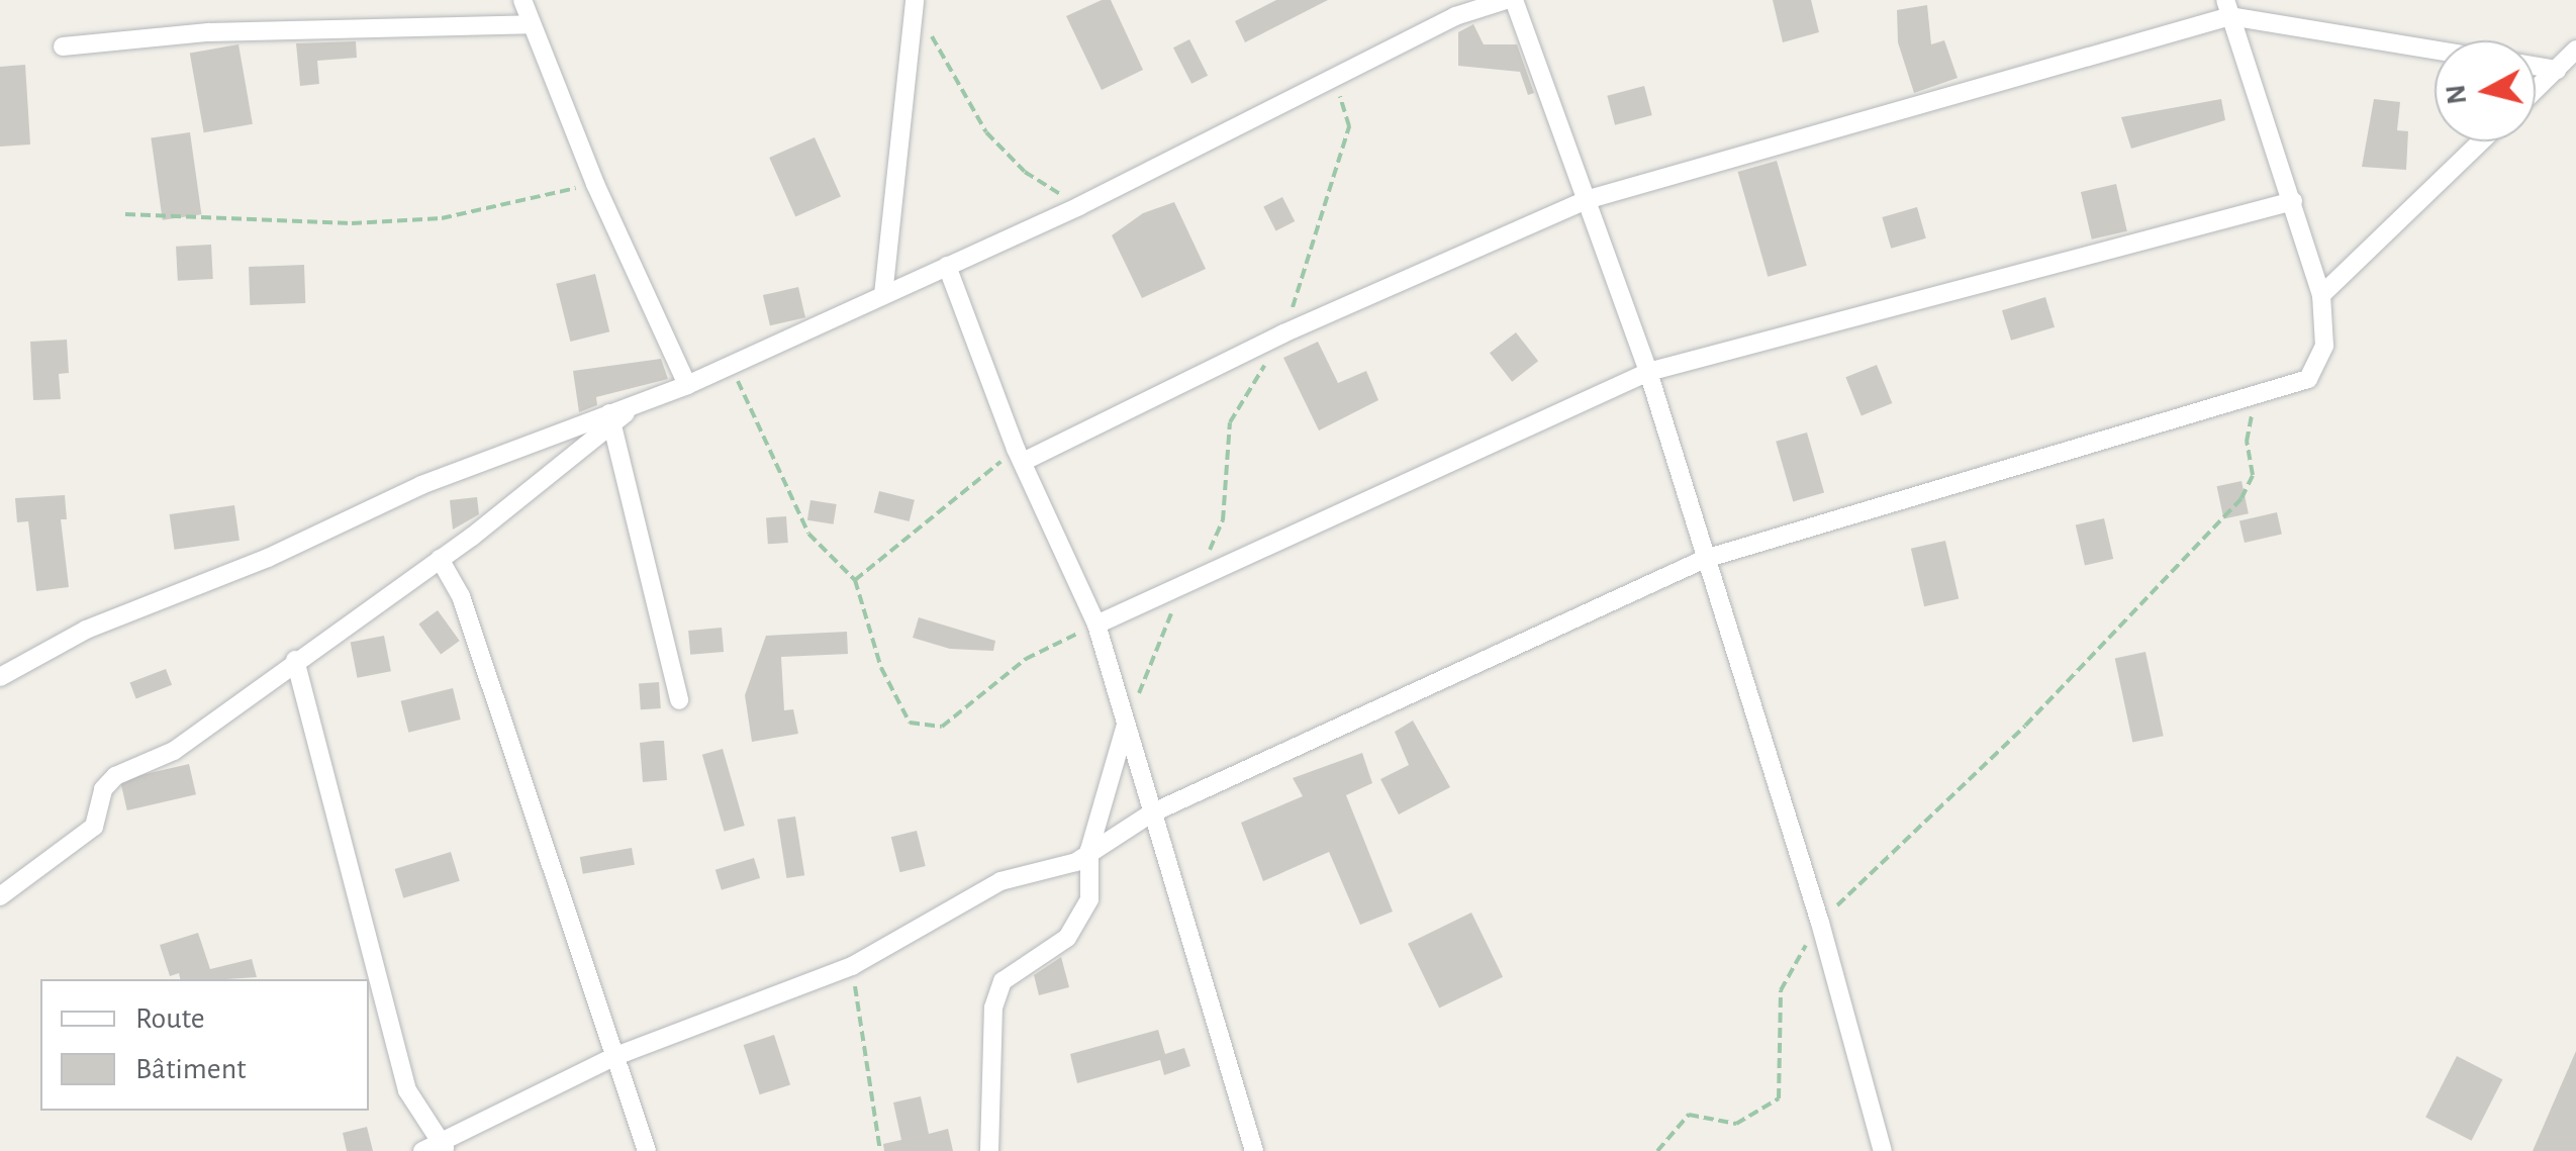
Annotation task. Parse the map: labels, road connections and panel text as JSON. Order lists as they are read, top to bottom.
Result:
{
  "legend": ["Route", "Bâtiment"],
  "north": "left"
}
